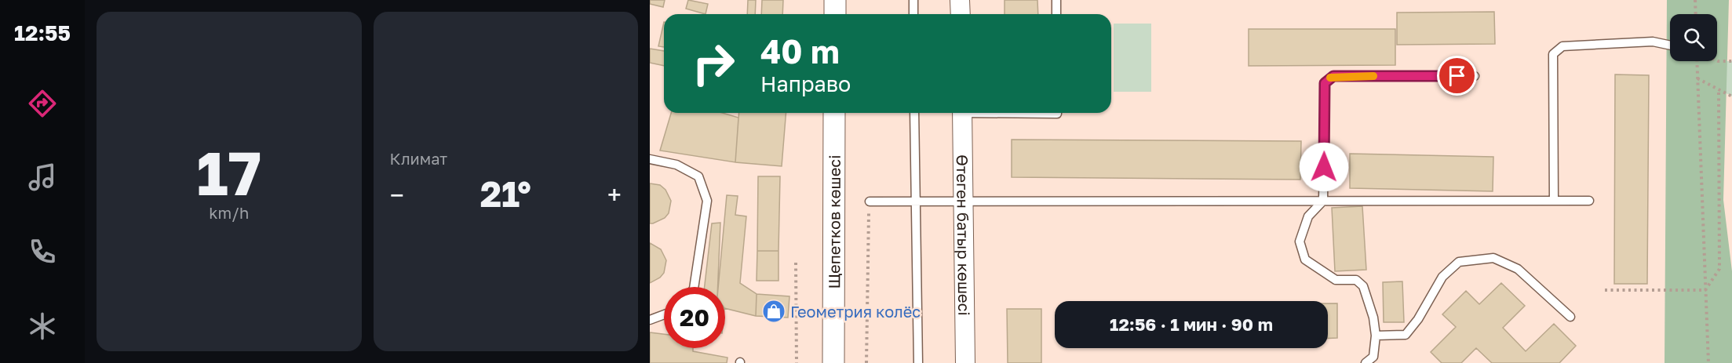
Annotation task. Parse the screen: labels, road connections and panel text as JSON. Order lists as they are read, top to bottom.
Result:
{
  "streets": {
    "main road": ["Щепетков көшесі"],
    "street": ["Өтеген батыр көшесі"]
  },
  "places": {
    "shop": ["Геометрия колёс"]
  },
  "page": {
    "tabs": "12:55",
    "tile": [
      ["17", "km/h"],
      "Климат"
    ],
    "turn": ["40 m", "Направо"],
    "heat": ["−", "21°", "+"],
    "limit": "20",
    "trip": "12:56 · 1 мин · 90 m"
  }
}
